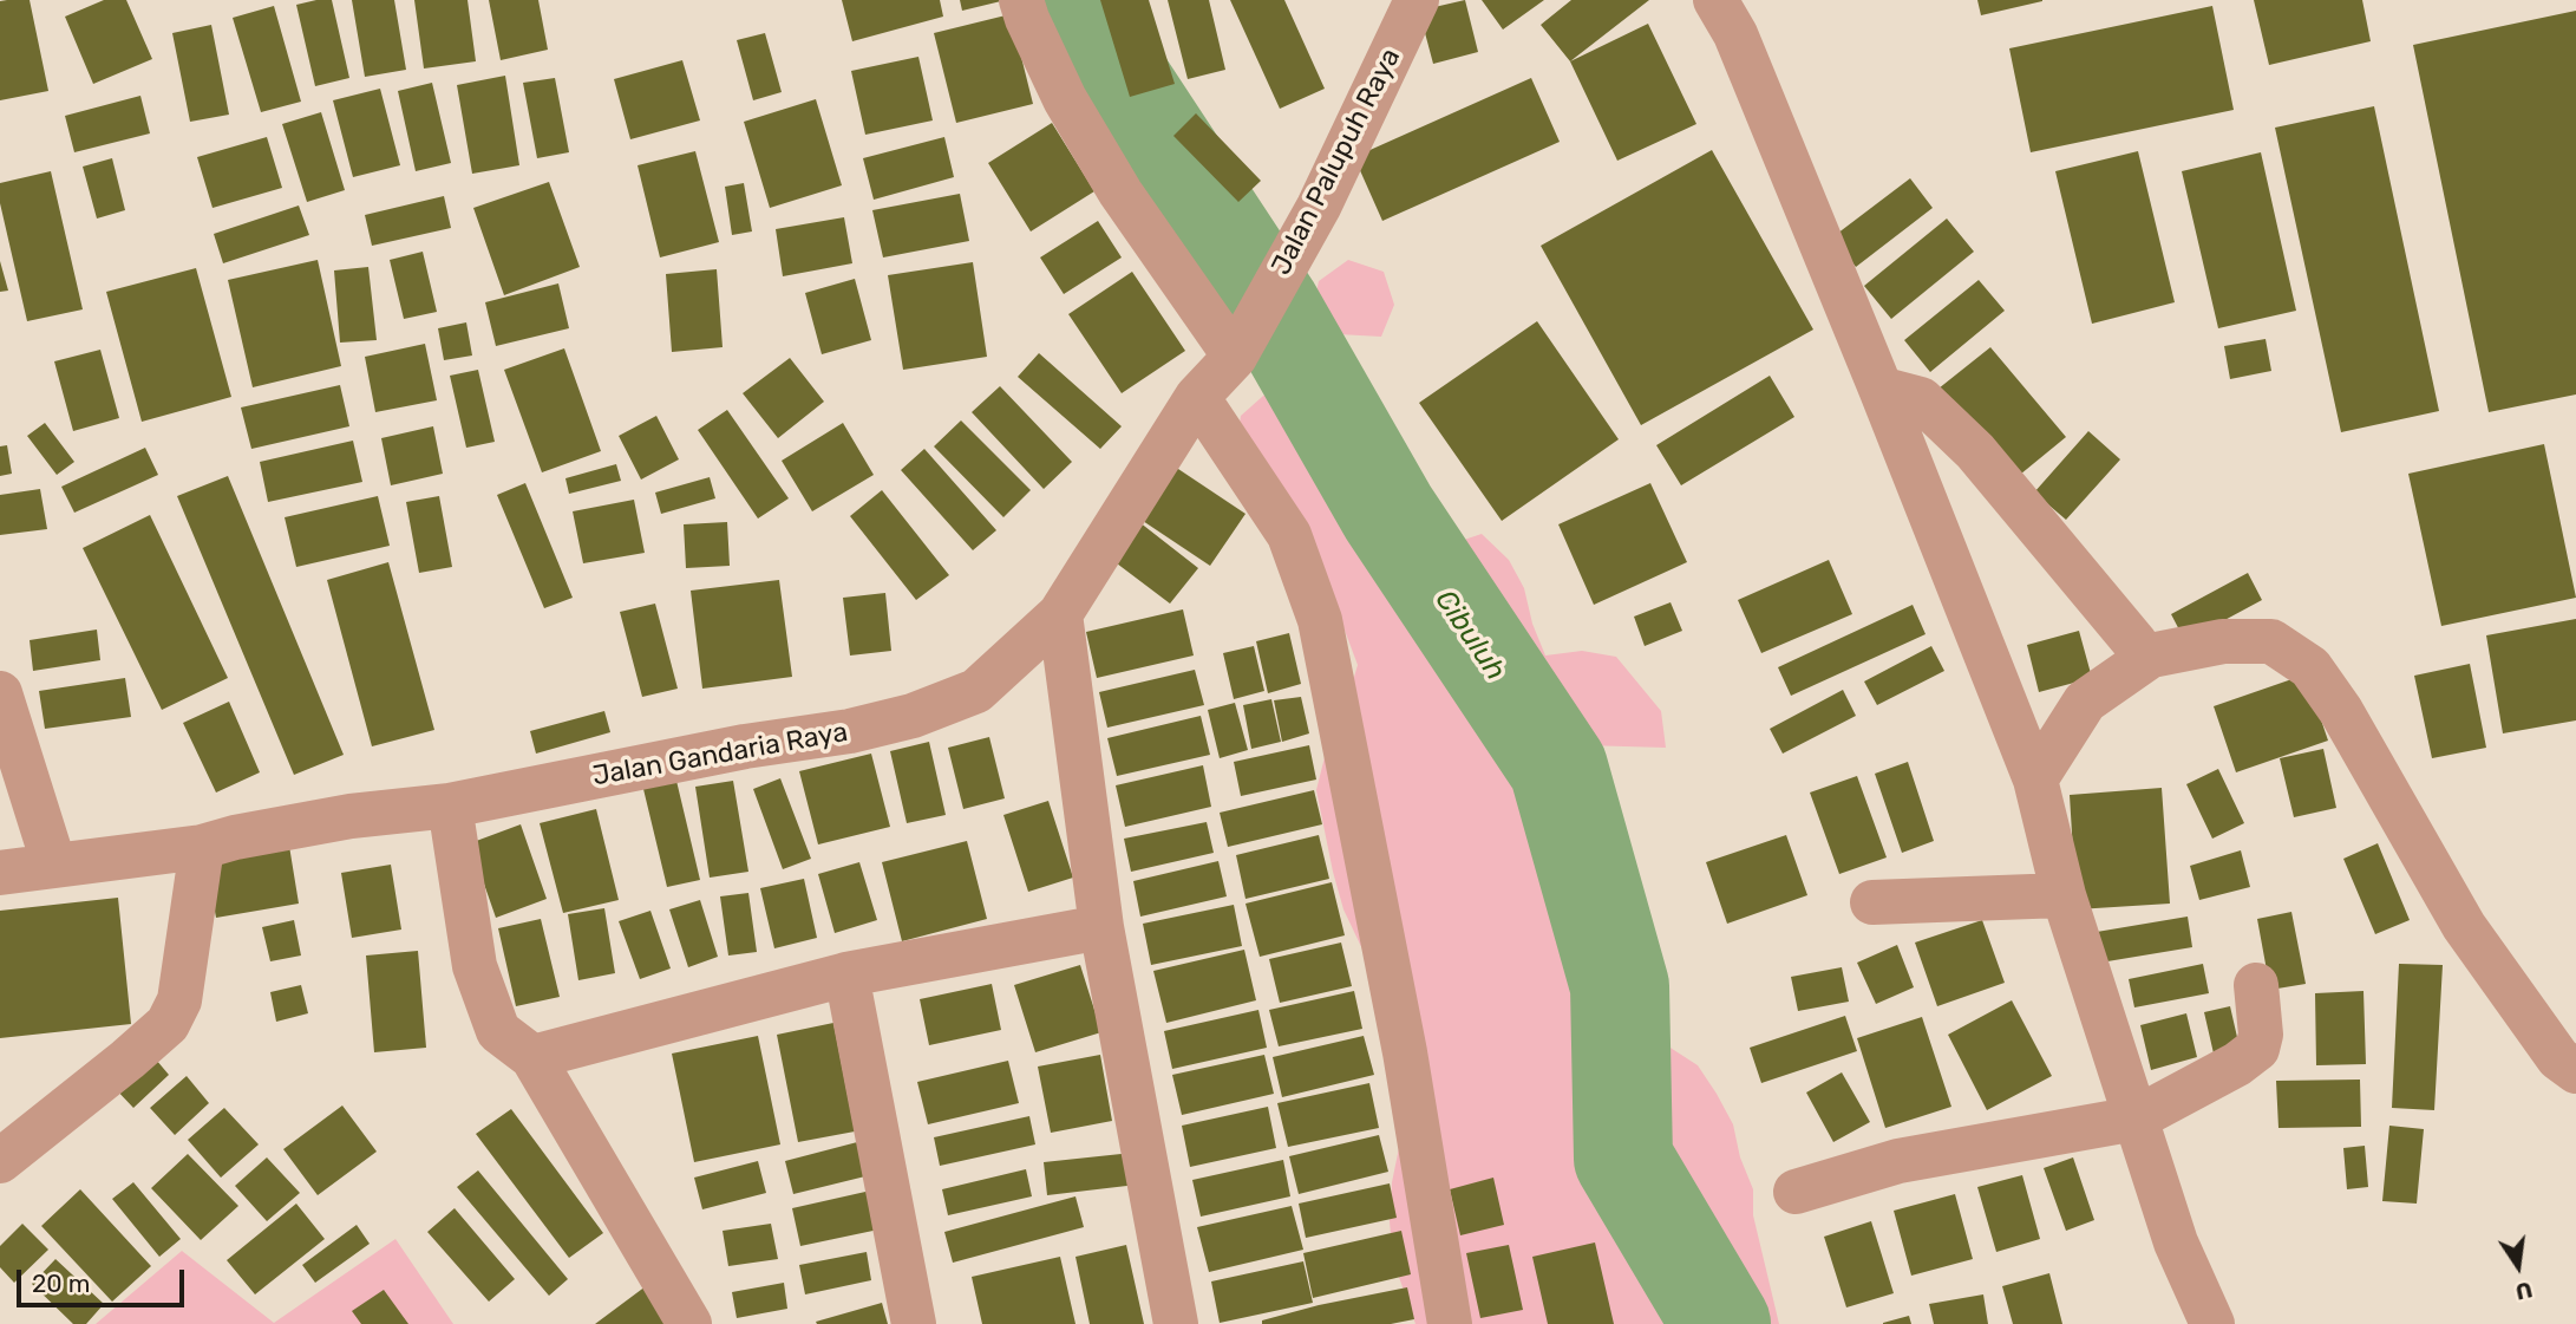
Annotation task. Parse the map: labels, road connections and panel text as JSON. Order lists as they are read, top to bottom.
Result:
{
  "streets": {
    "street": ["Jalan Palupuh Raya", "Jalan Gandaria Raya"]
  },
  "crossings": [
    ["Jalan Palupuh Raya", "Jalan Gandaria Raya"]
  ],
  "water": ["Cibuluh"],
  "scale_bar": "20 m",
  "north": "bottom"
}
